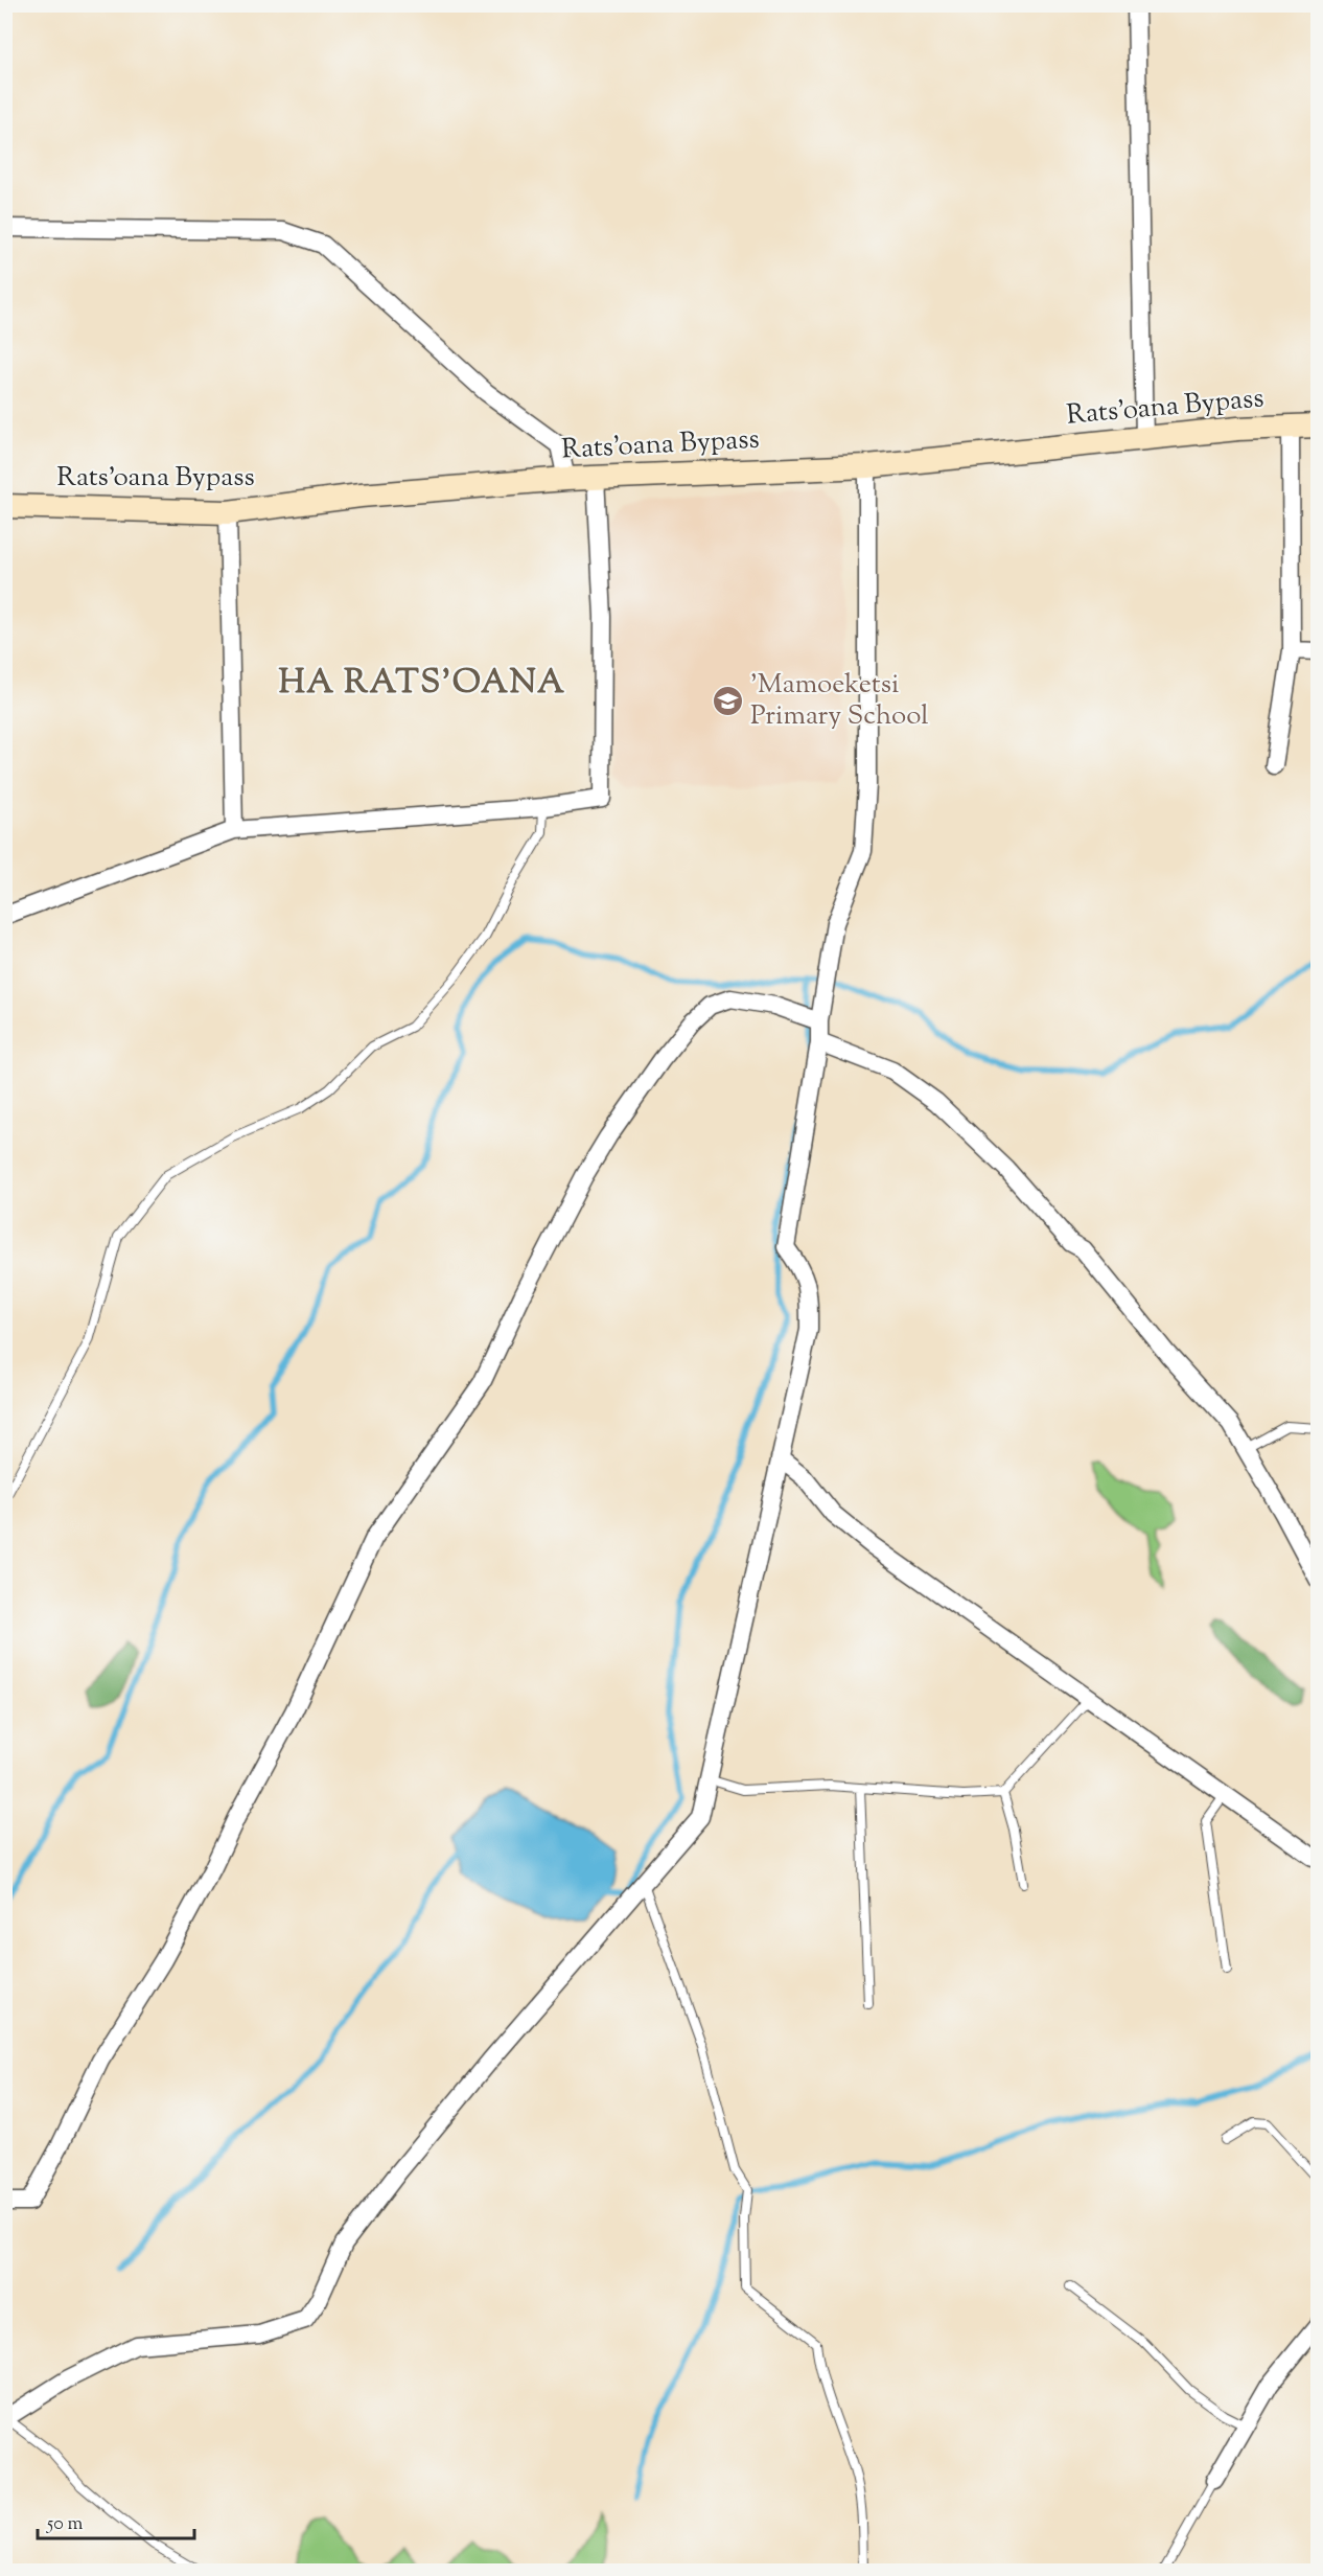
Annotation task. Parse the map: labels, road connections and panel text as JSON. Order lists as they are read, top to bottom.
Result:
{
  "streets": {
    "street": ["Rats'oana Bypass"]
  },
  "districts": ["HA RATS'OANA"],
  "places": {
    "school or university": ["'Mamoeketsi Primary School"]
  },
  "scale_bar": "50 m"
}
